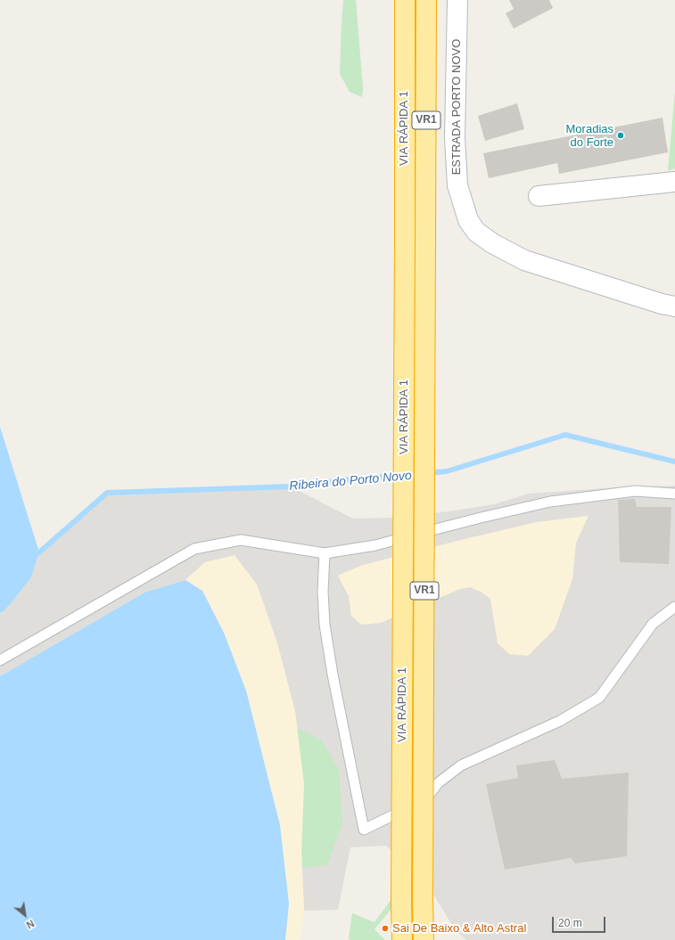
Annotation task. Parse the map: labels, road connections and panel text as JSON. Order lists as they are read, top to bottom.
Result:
{
  "streets": {
    "highway": ["VR1", "VIA RÁPIDA 1"],
    "main road": ["ESTRADA PORTO NOVO"]
  },
  "water": ["Ribeira do Porto Novo"],
  "places": ["Moradias do Forte", "Sai De Baixo & Alto Astral"],
  "scale_bar": "20 m",
  "north": "bottom right"
}
